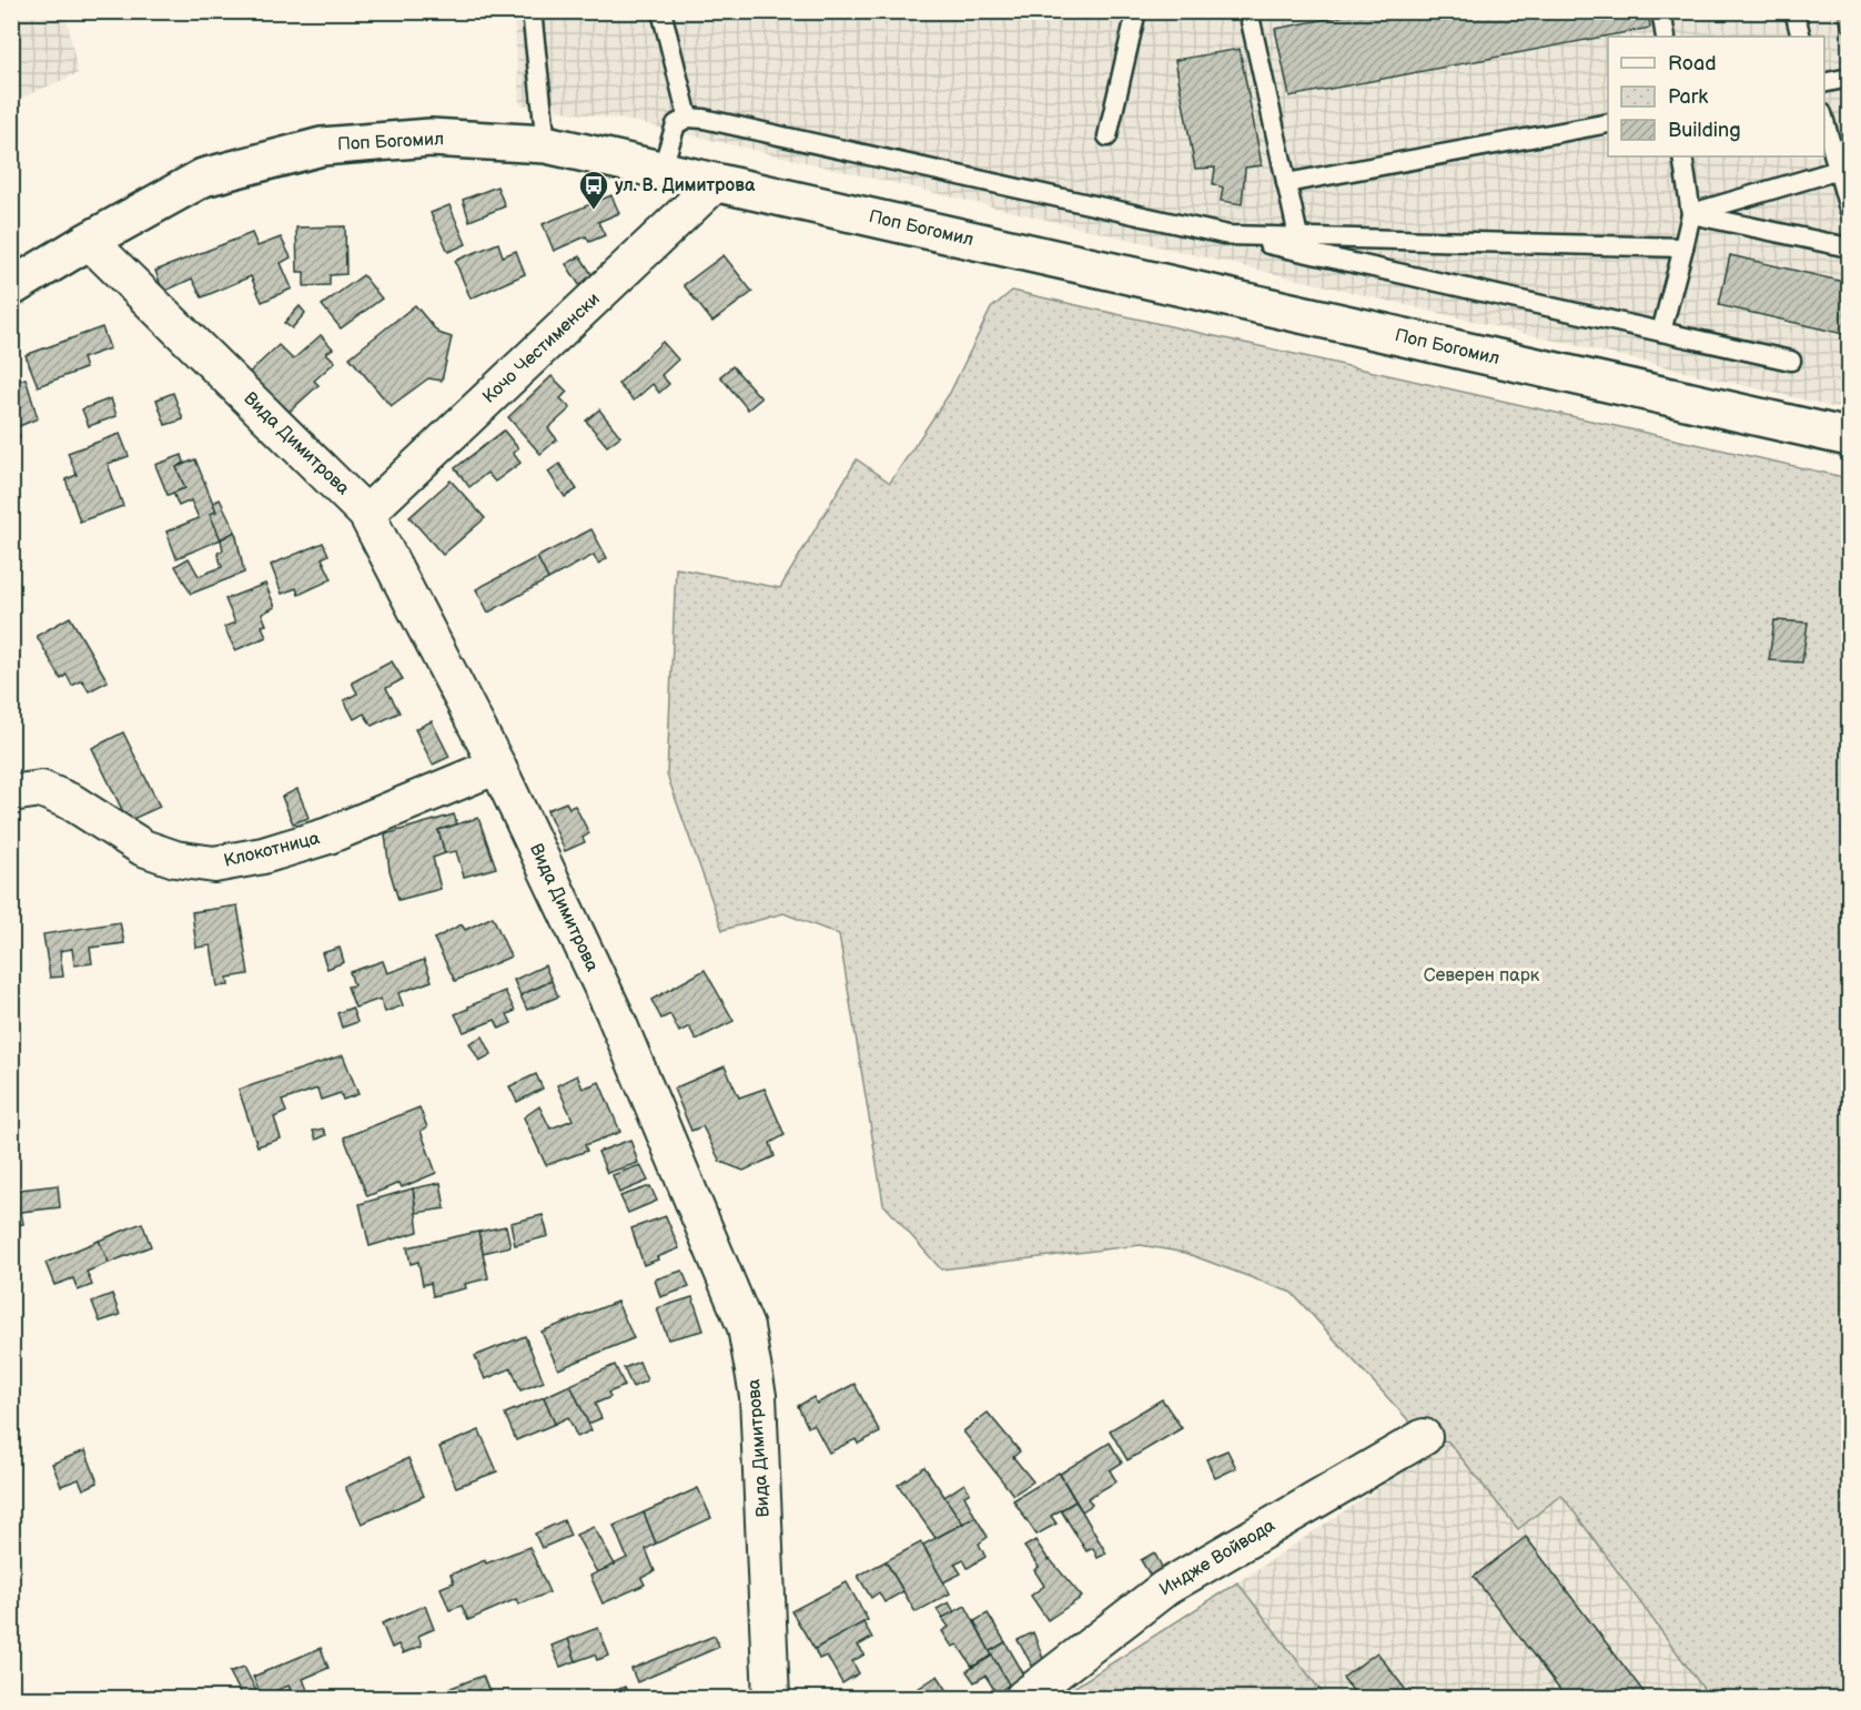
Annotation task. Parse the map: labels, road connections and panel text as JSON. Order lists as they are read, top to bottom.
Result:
{
  "streets": {
    "street": [
      "Поп Богомил",
      "Кочо Честименски",
      "Вида Димитрова",
      "Клокотница",
      "Индже Войвода"
    ]
  },
  "crossings": [
    ["Поп Богомил", "Кочо Честименски"],
    ["Поп Богомил", "Вида Димитрова"],
    ["Кочо Честименски", "Вида Димитрова"],
    ["Вида Димитрова", "Клокотница"]
  ],
  "parks": ["Северен парк"],
  "places": {
    "bus stop": ["ул. В. Димитрова"]
  },
  "legend": ["Road", "Park", "Building"]
}
